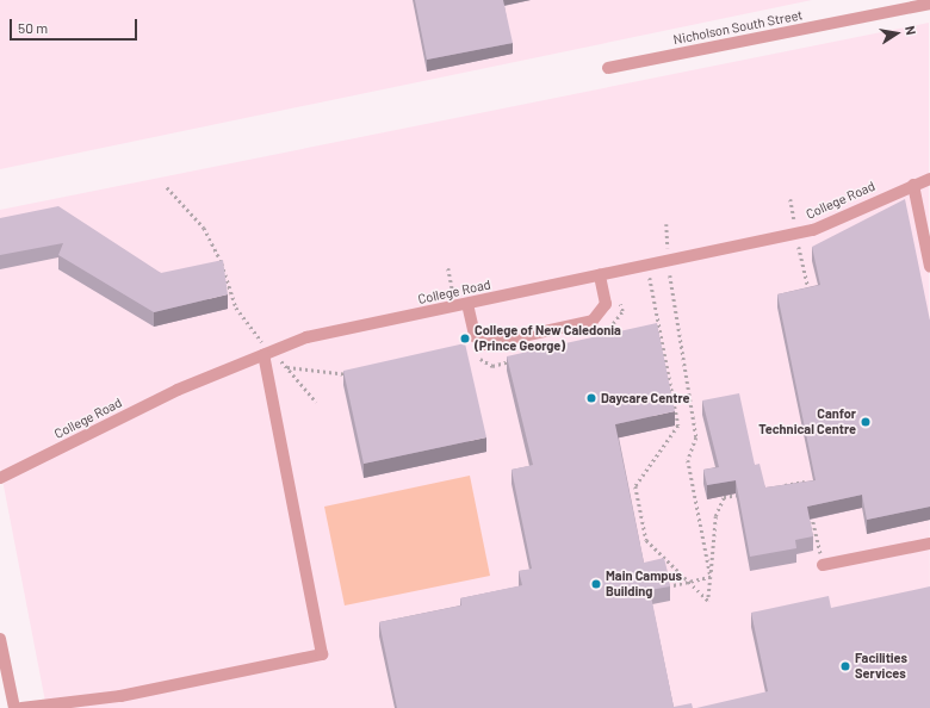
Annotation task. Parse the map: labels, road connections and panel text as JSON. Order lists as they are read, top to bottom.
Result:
{
  "streets": {
    "street": ["Nicholson South Street", "College Road"]
  },
  "places": [
    "College of New Caledonia (Prince George)",
    "Daycare Centre",
    "Canfor Technical Centre",
    "Main Campus Building",
    "Facilities Services"
  ],
  "scale_bar": "50 m",
  "north": "right"
}
